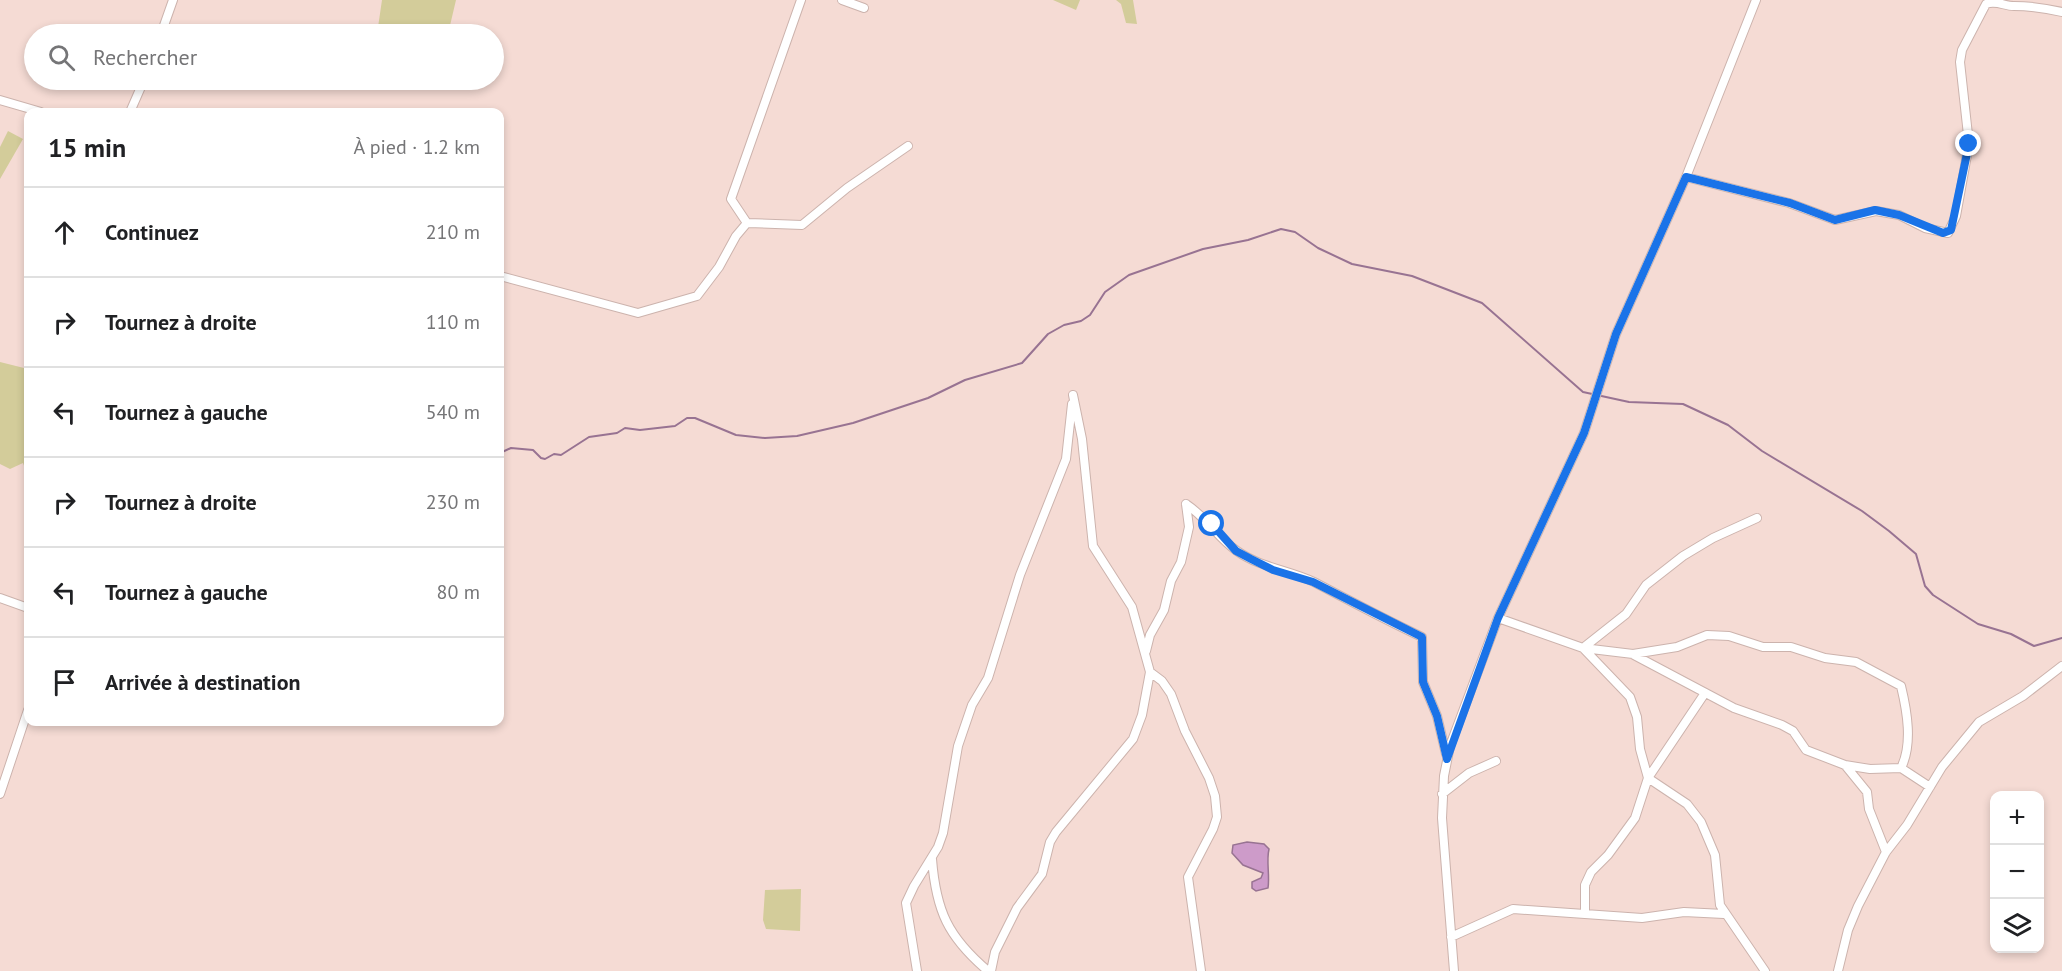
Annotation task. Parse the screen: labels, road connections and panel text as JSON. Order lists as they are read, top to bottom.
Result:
{
  "page": {
    "search": "Rechercher",
    "heading": ["15 min", "À pied · 1.2 km"],
    "list": [
      ["Continuez", "210 m"],
      ["Tournez à droite", "110 m"],
      ["Tournez à gauche", "540 m"],
      ["Tournez à droite", "230 m"],
      ["Tournez à gauche", "80 m"],
      "Arrivée à destination"
    ],
    "map_buttons": ["+", "−"]
  }
}
